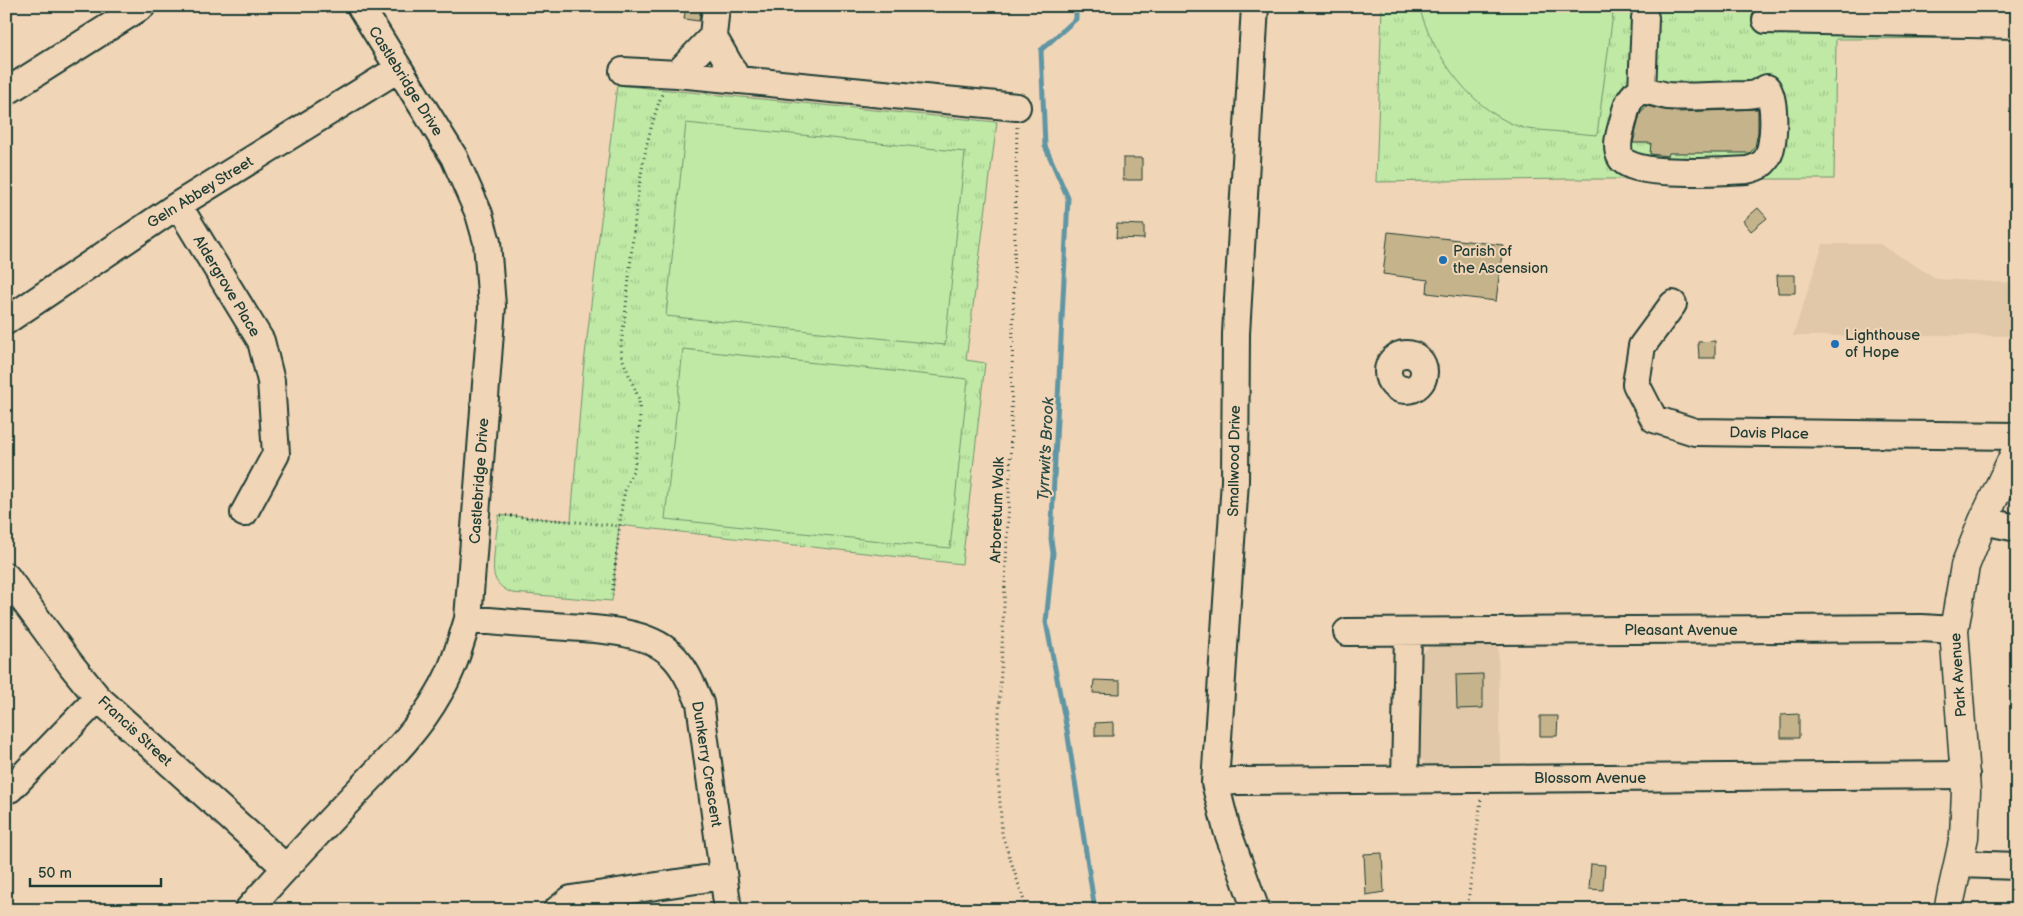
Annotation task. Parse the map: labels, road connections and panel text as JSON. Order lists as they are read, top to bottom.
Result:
{
  "streets": {
    "main road": ["Park Avenue"],
    "street": [
      "Castlebridge Drive",
      "Geln Abbey Street",
      "Aldergrove Place",
      "Davis Place",
      "Smallwood Drive",
      "Pleasant Avenue",
      "Francis Street",
      "Dunkerry Crescent",
      "Blossom Avenue"
    ],
    "path": ["Arboretum Walk"]
  },
  "crossings": [
    ["Castlebridge Drive", "Geln Abbey Street"],
    ["Castlebridge Drive", "Francis Street"],
    ["Castlebridge Drive", "Dunkerry Crescent"],
    ["Geln Abbey Street", "Aldergrove Place"],
    ["Smallwood Drive", "Blossom Avenue"],
    ["Pleasant Avenue", "Park Avenue"],
    ["Park Avenue", "Blossom Avenue"]
  ],
  "water": ["Tyrrwit's Brook"],
  "places": ["Parish of the Ascension", "Lighthouse of Hope"],
  "scale_bar": "50 m"
}
